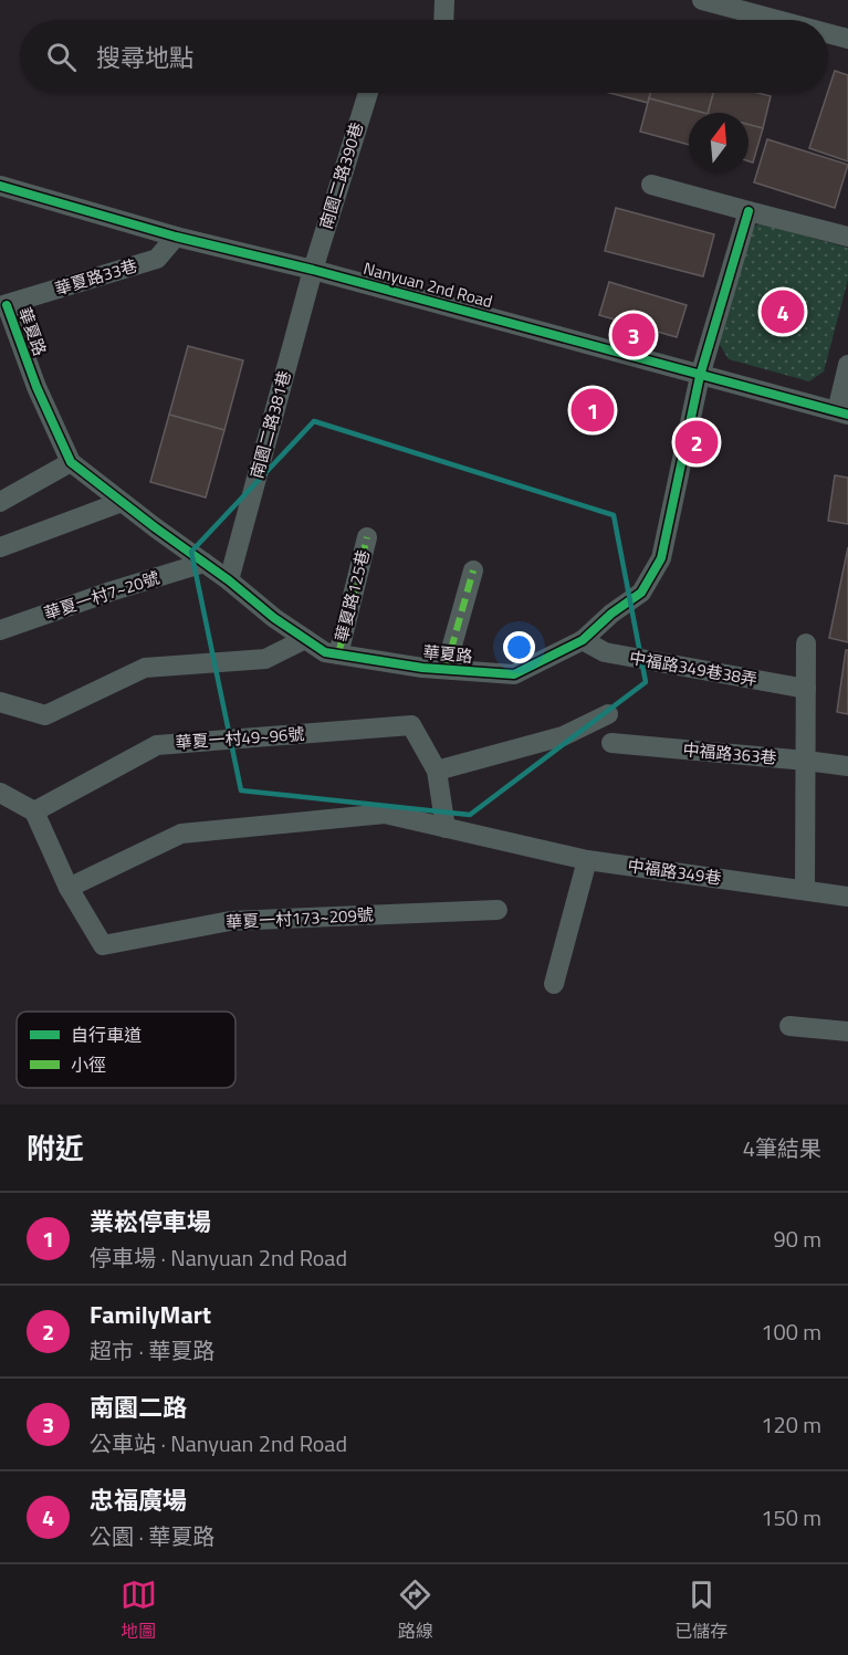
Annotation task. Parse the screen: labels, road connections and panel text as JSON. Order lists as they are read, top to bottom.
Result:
{
  "streets": {
    "street": [
      "南園二路390巷",
      "華夏路33巷",
      "Nanyuan 2nd Road",
      "華夏路",
      "南園二路381巷",
      "華夏一村7~20號",
      "華夏路125巷",
      "中福路349巷38弄",
      "華夏一村49~96號",
      "中福路363巷",
      "中福路349巷",
      "華夏一村173~209號"
    ]
  },
  "crossings": [
    ["南園二路390巷", "Nanyuan 2nd Road"],
    ["南園二路390巷", "南園二路381巷"],
    ["華夏路33巷", "Nanyuan 2nd Road"],
    ["華夏路33巷", "華夏路"],
    ["Nanyuan 2nd Road", "華夏路"],
    ["Nanyuan 2nd Road", "南園二路381巷"],
    ["華夏路", "南園二路381巷"],
    ["華夏路", "華夏一村7~20號"],
    ["華夏路", "華夏路125巷"],
    ["華夏路", "中福路349巷38弄"],
    ["中福路349巷", "華夏一村173~209號"]
  ],
  "legend": ["自行車道", "小徑"],
  "north": "top",
  "page": {
    "search": "搜尋地點",
    "pins": [
      "4",
      "3",
      "1",
      "2"
    ],
    "heading": ["附近", "4筆結果"],
    "list": [
      {
        "mark": "1",
        "name": "業崧停車場",
        "note": "停車場 · Nanyuan 2nd Road",
        "value": "90 m"
      },
      {
        "mark": "2",
        "name": "FamilyMart",
        "note": "超市 · 華夏路",
        "value": "100 m"
      },
      {
        "mark": "3",
        "name": "南園二路",
        "note": "公車站 · Nanyuan 2nd Road",
        "value": "120 m"
      },
      {
        "mark": "4",
        "name": "忠福廣場",
        "note": "公園 · 華夏路",
        "value": "150 m"
      }
    ],
    "nav": ["地圖", "路線", "已儲存"]
  }
}
